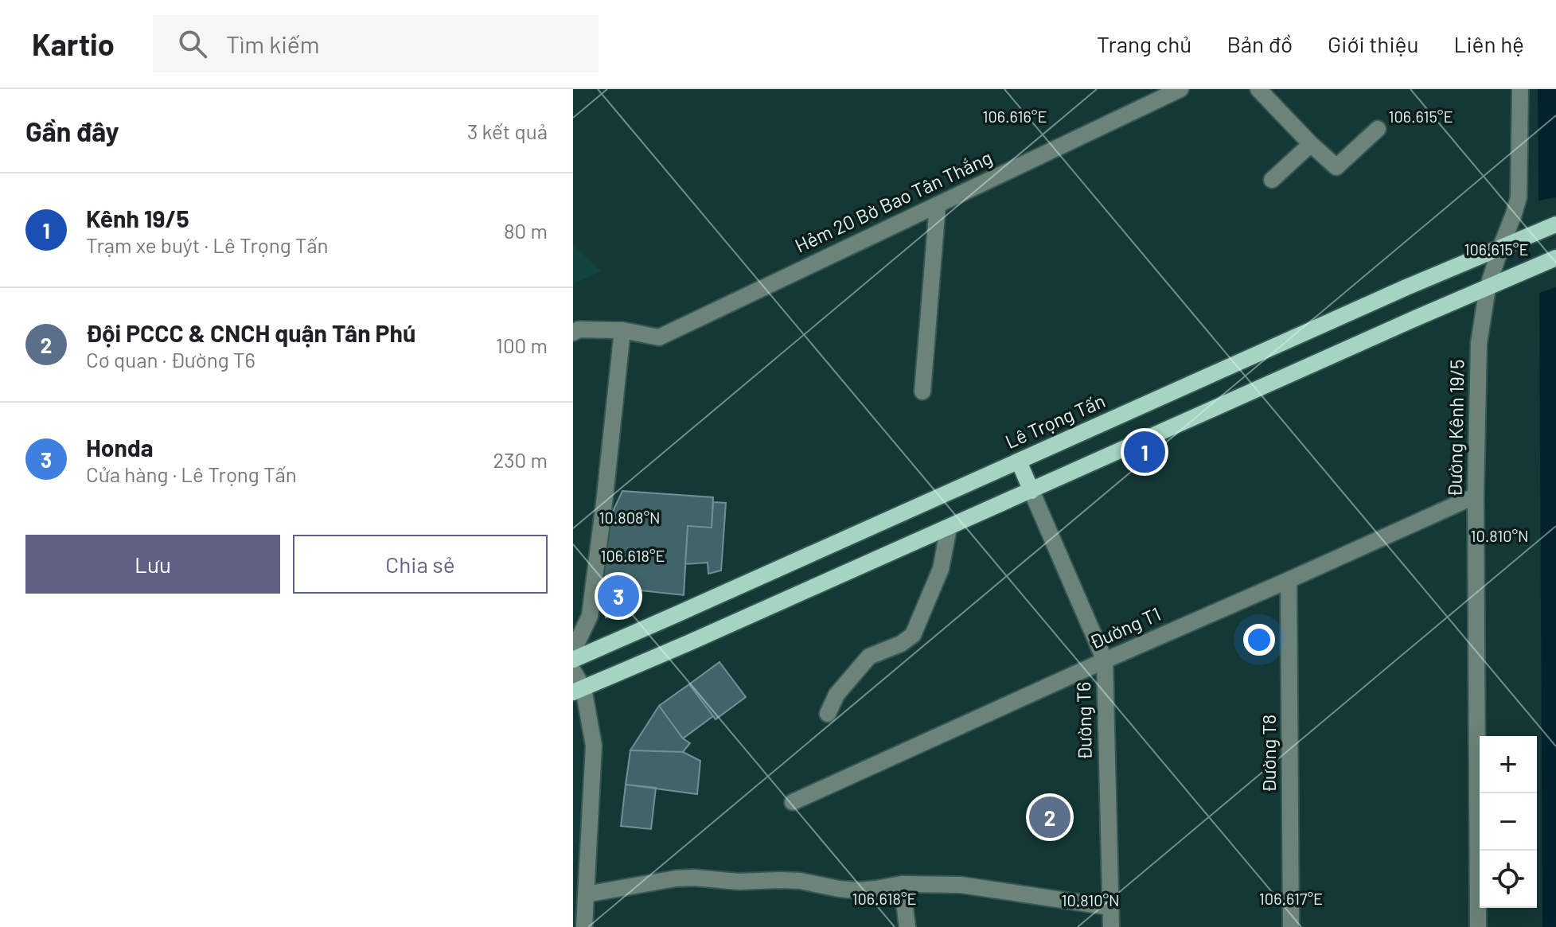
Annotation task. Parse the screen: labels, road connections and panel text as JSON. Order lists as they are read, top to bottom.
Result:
{
  "streets": {
    "main road": ["Lê Trọng Tấn"],
    "street": [
      "Hẻm 20 Bờ Bao Tân Thắng",
      "Đường Kênh 19/5",
      "Đường T1",
      "Đường T6",
      "Đường T8"
    ]
  },
  "crossings": [
    ["Lê Trọng Tấn", "Đường Kênh 19/5"],
    ["Đường Kênh 19/5", "Đường T1"],
    ["Đường T1", "Đường T6"],
    ["Đường T1", "Đường T8"]
  ],
  "page": {
    "header": "Kartio",
    "search": "Tìm kiếm",
    "nav": [
      "Trang chủ",
      "Bản đồ",
      "Giới thiệu",
      "Liên hệ"
    ],
    "heading": ["Gần đây", "3 kết quả"],
    "list": [
      {
        "mark": "1",
        "name": "Kênh 19/5",
        "note": "Trạm xe buýt · Lê Trọng Tấn",
        "value": "80 m"
      },
      {
        "mark": "2",
        "name": "Đội PCCC & CNCH quận Tân Phú",
        "note": "Cơ quan · Đường T6",
        "value": "100 m"
      },
      {
        "mark": "3",
        "name": "Honda",
        "note": "Cửa hàng · Lê Trọng Tấn",
        "value": "230 m"
      }
    ],
    "pins": ["1", "3", "2"],
    "buttons": ["Lưu", "Chia sẻ"],
    "map_buttons": ["+", "−"]
  },
  "coordinates": [
    "106.616°E",
    "106.615°E",
    "10.808°N",
    "10.810°N",
    "106.618°E",
    "106.617°E"
  ]
}
